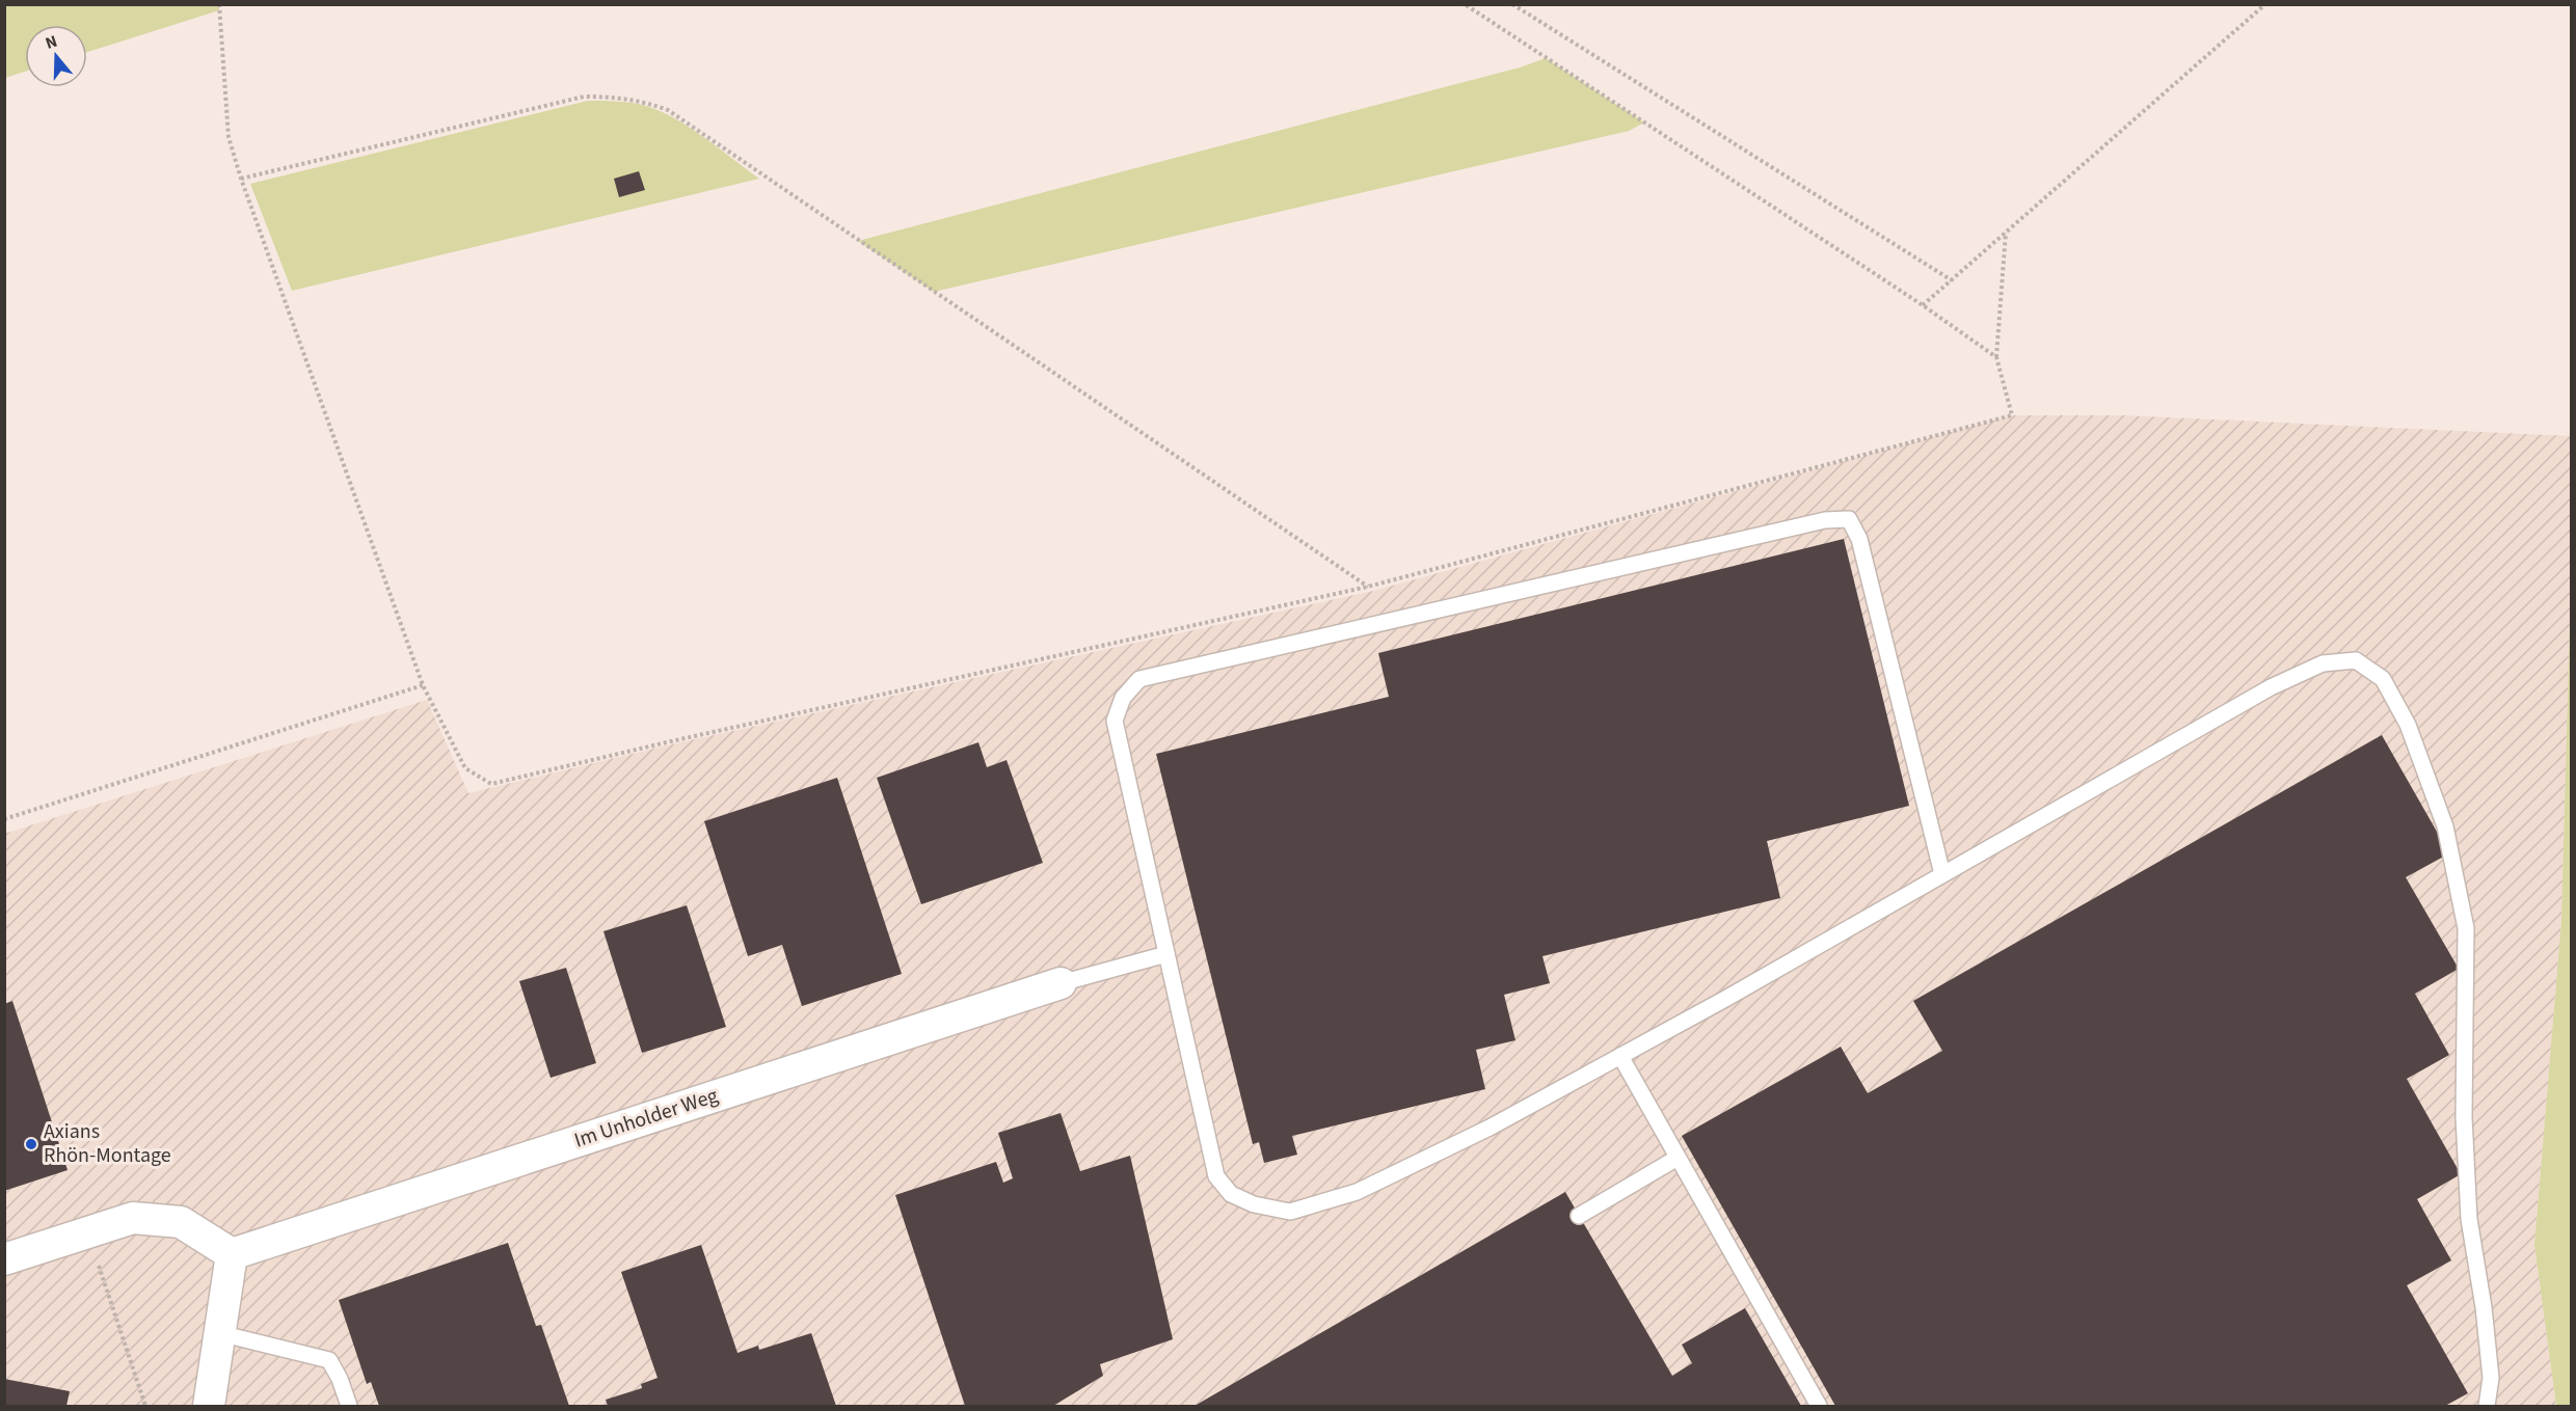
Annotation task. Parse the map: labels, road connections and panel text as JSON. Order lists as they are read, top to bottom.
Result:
{
  "streets": {
    "street": ["Im Unholder Weg"]
  },
  "places": ["Axians Rhön-Montage"],
  "north": "top"
}
